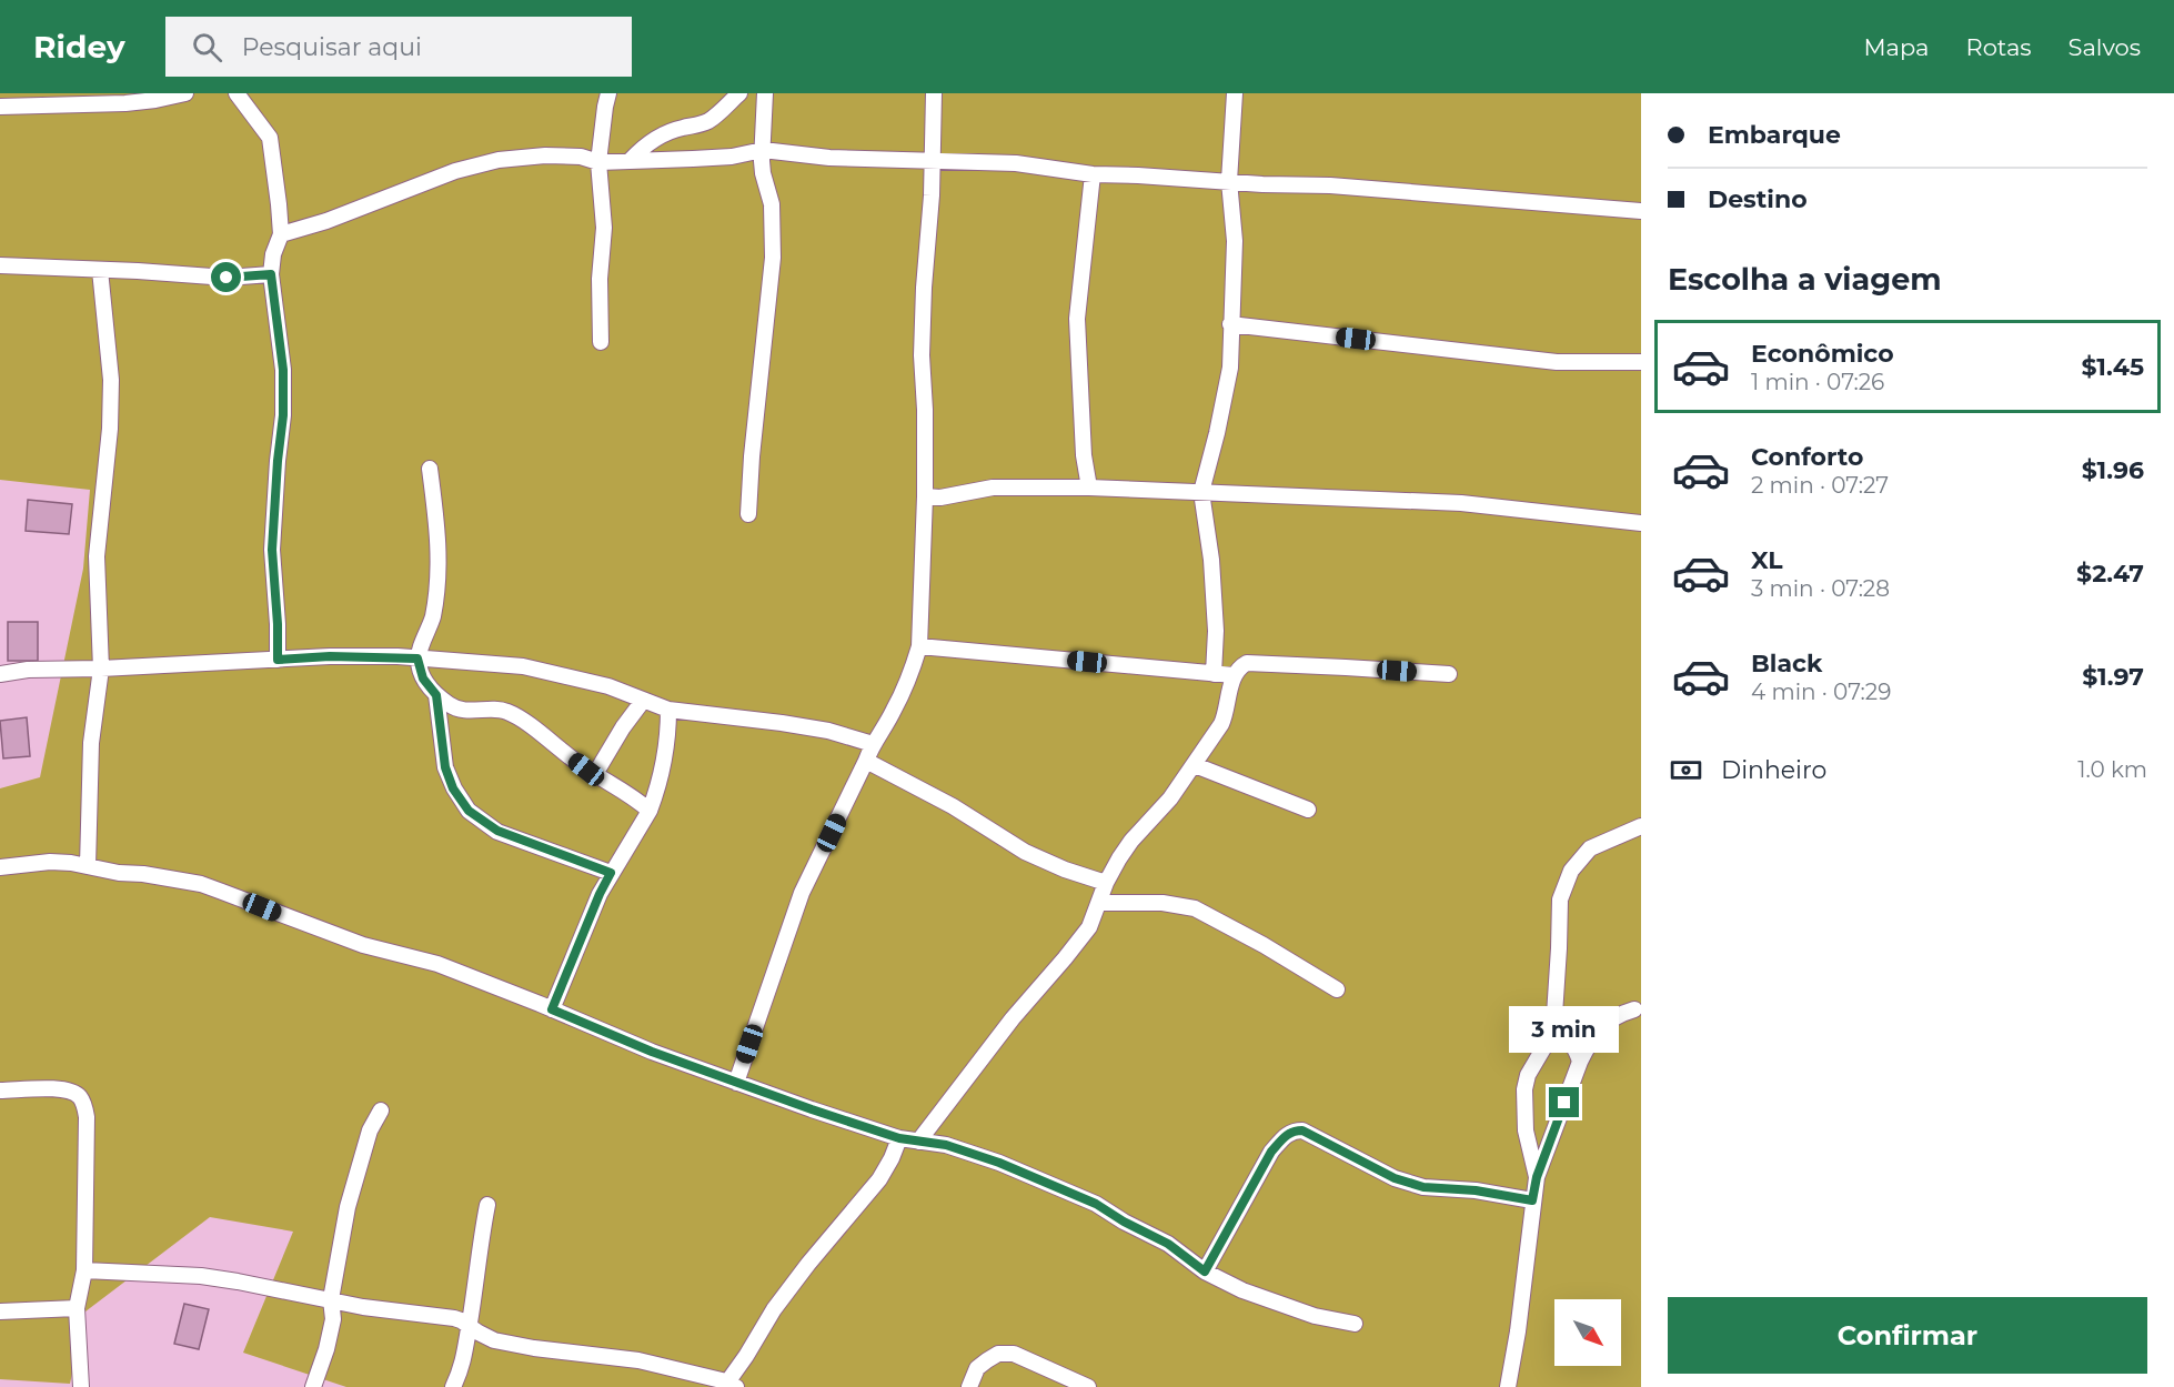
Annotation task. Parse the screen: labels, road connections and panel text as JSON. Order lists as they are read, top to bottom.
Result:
{
  "north": "bottom right",
  "page": {
    "header": "Ridey",
    "search": "Pesquisar aqui",
    "nav": ["Mapa", "Rotas", "Salvos"],
    "banner": ["Embarque", "Destino"],
    "heading": "Escolha a viagem",
    "list": [
      {
        "name": "Econômico",
        "note": "1 min · 07:26",
        "value": "$1.45"
      },
      {
        "name": "Conforto",
        "note": "2 min · 07:27",
        "value": "$1.96"
      },
      {
        "name": "XL",
        "note": "3 min · 07:28",
        "value": "$2.47"
      },
      {
        "name": "Black",
        "note": "4 min · 07:29",
        "value": "$1.97"
      }
    ],
    "pay": ["Dinheiro", "1.0 km"],
    "bubble": "3 min",
    "buttons": "Confirmar"
  }
}
